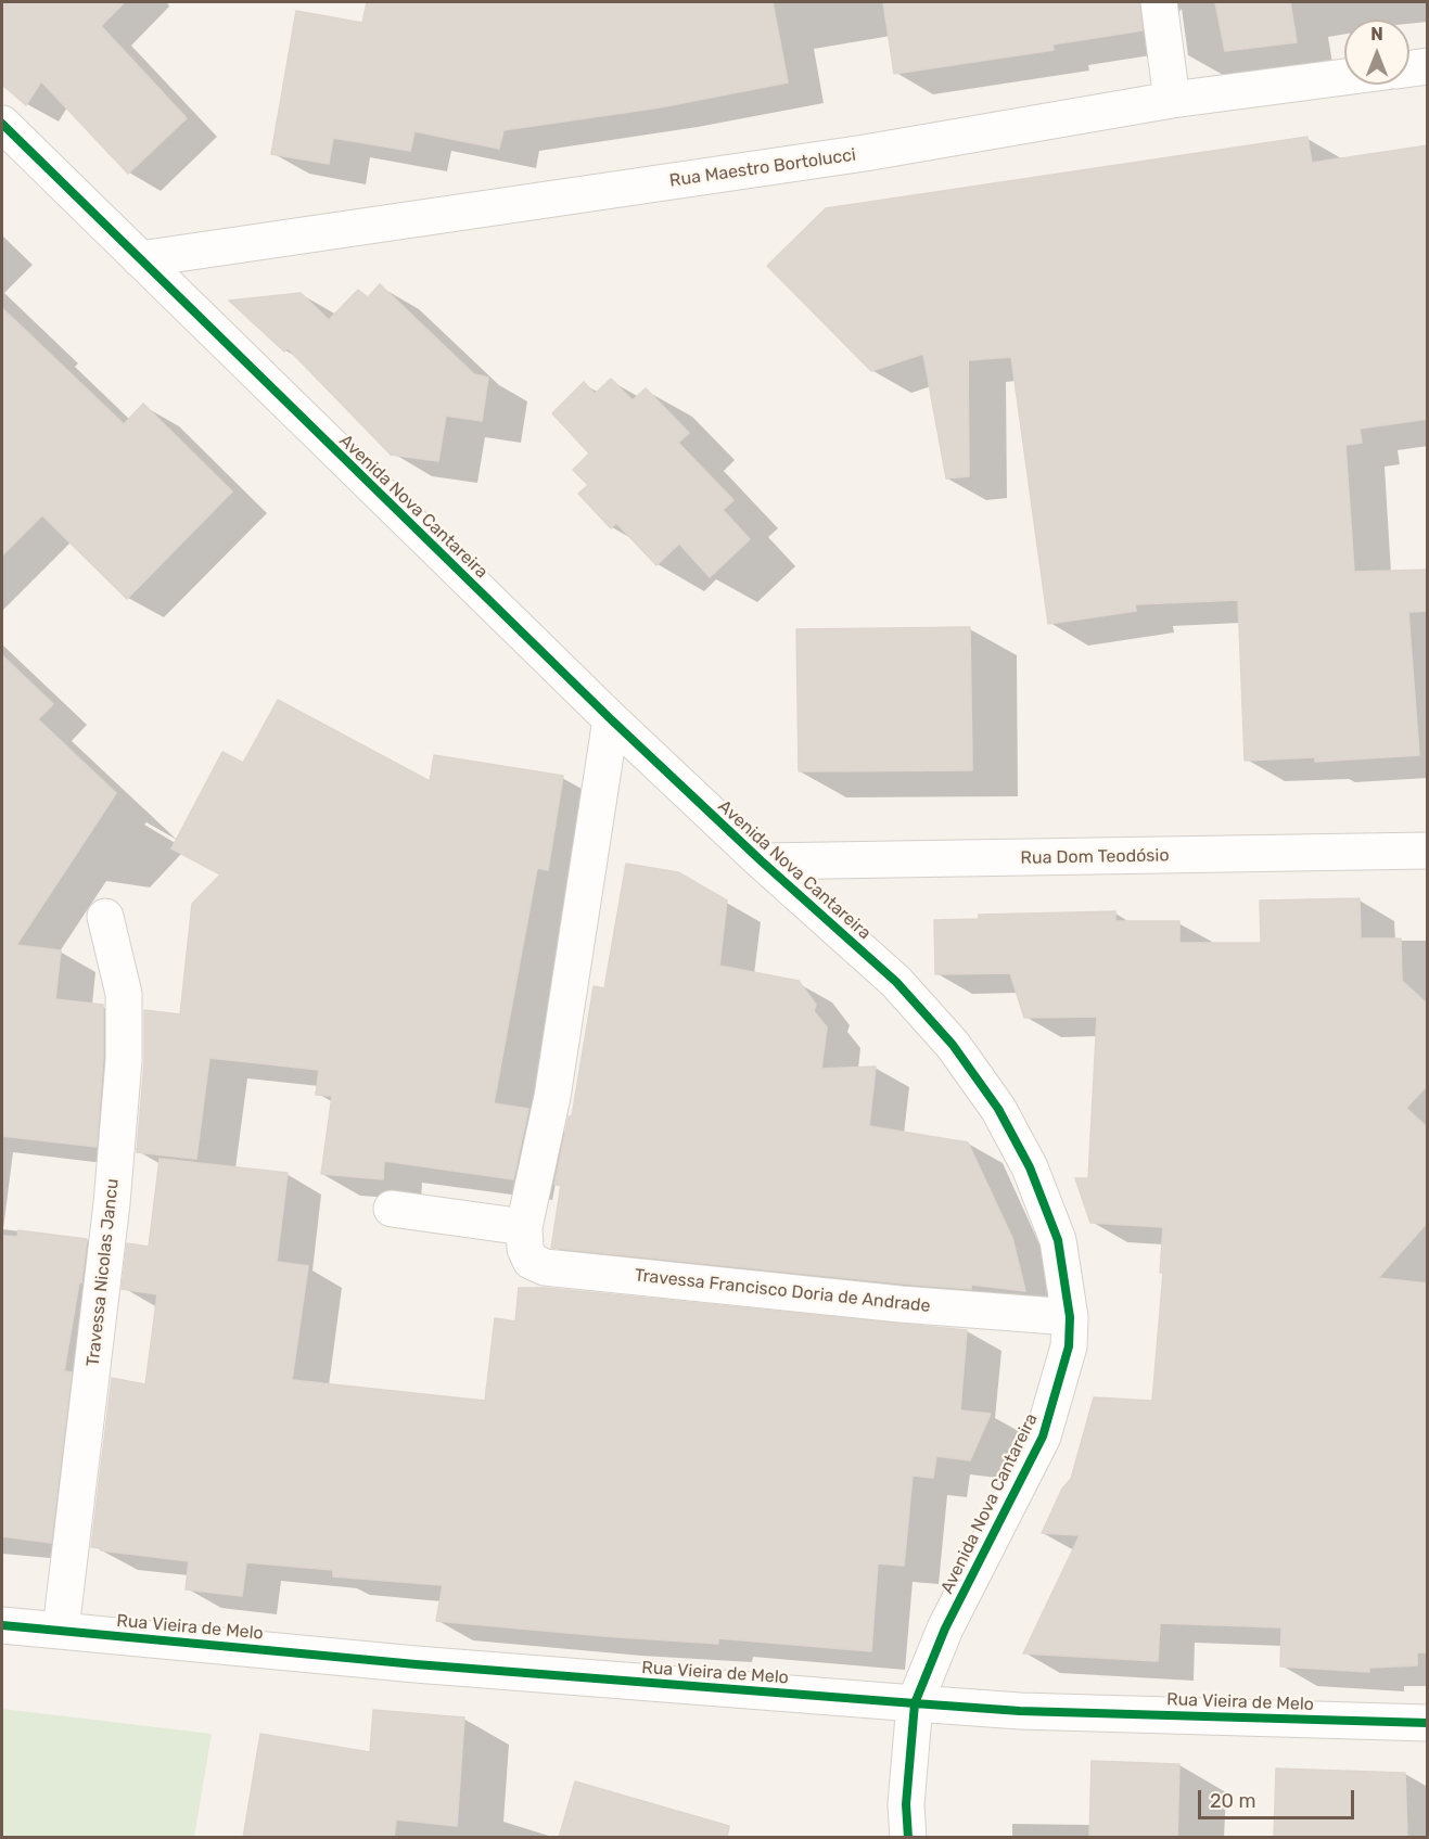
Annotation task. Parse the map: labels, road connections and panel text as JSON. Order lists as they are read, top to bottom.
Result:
{
  "streets": {
    "street": [
      "Rua Maestro Bortolucci",
      "Avenida Nova Cantareira",
      "Rua Dom Teodósio",
      "Travessa Nicolas Jancu",
      "Travessa Francisco Doria de Andrade",
      "Rua Vieira de Melo"
    ]
  },
  "crossings": [
    ["Rua Maestro Bortolucci", "Avenida Nova Cantareira"],
    ["Avenida Nova Cantareira", "Rua Dom Teodósio"],
    ["Avenida Nova Cantareira", "Travessa Francisco Doria de Andrade"],
    ["Avenida Nova Cantareira", "Rua Vieira de Melo"],
    ["Travessa Nicolas Jancu", "Rua Vieira de Melo"]
  ],
  "scale_bar": "20 m",
  "north": "top"
}
